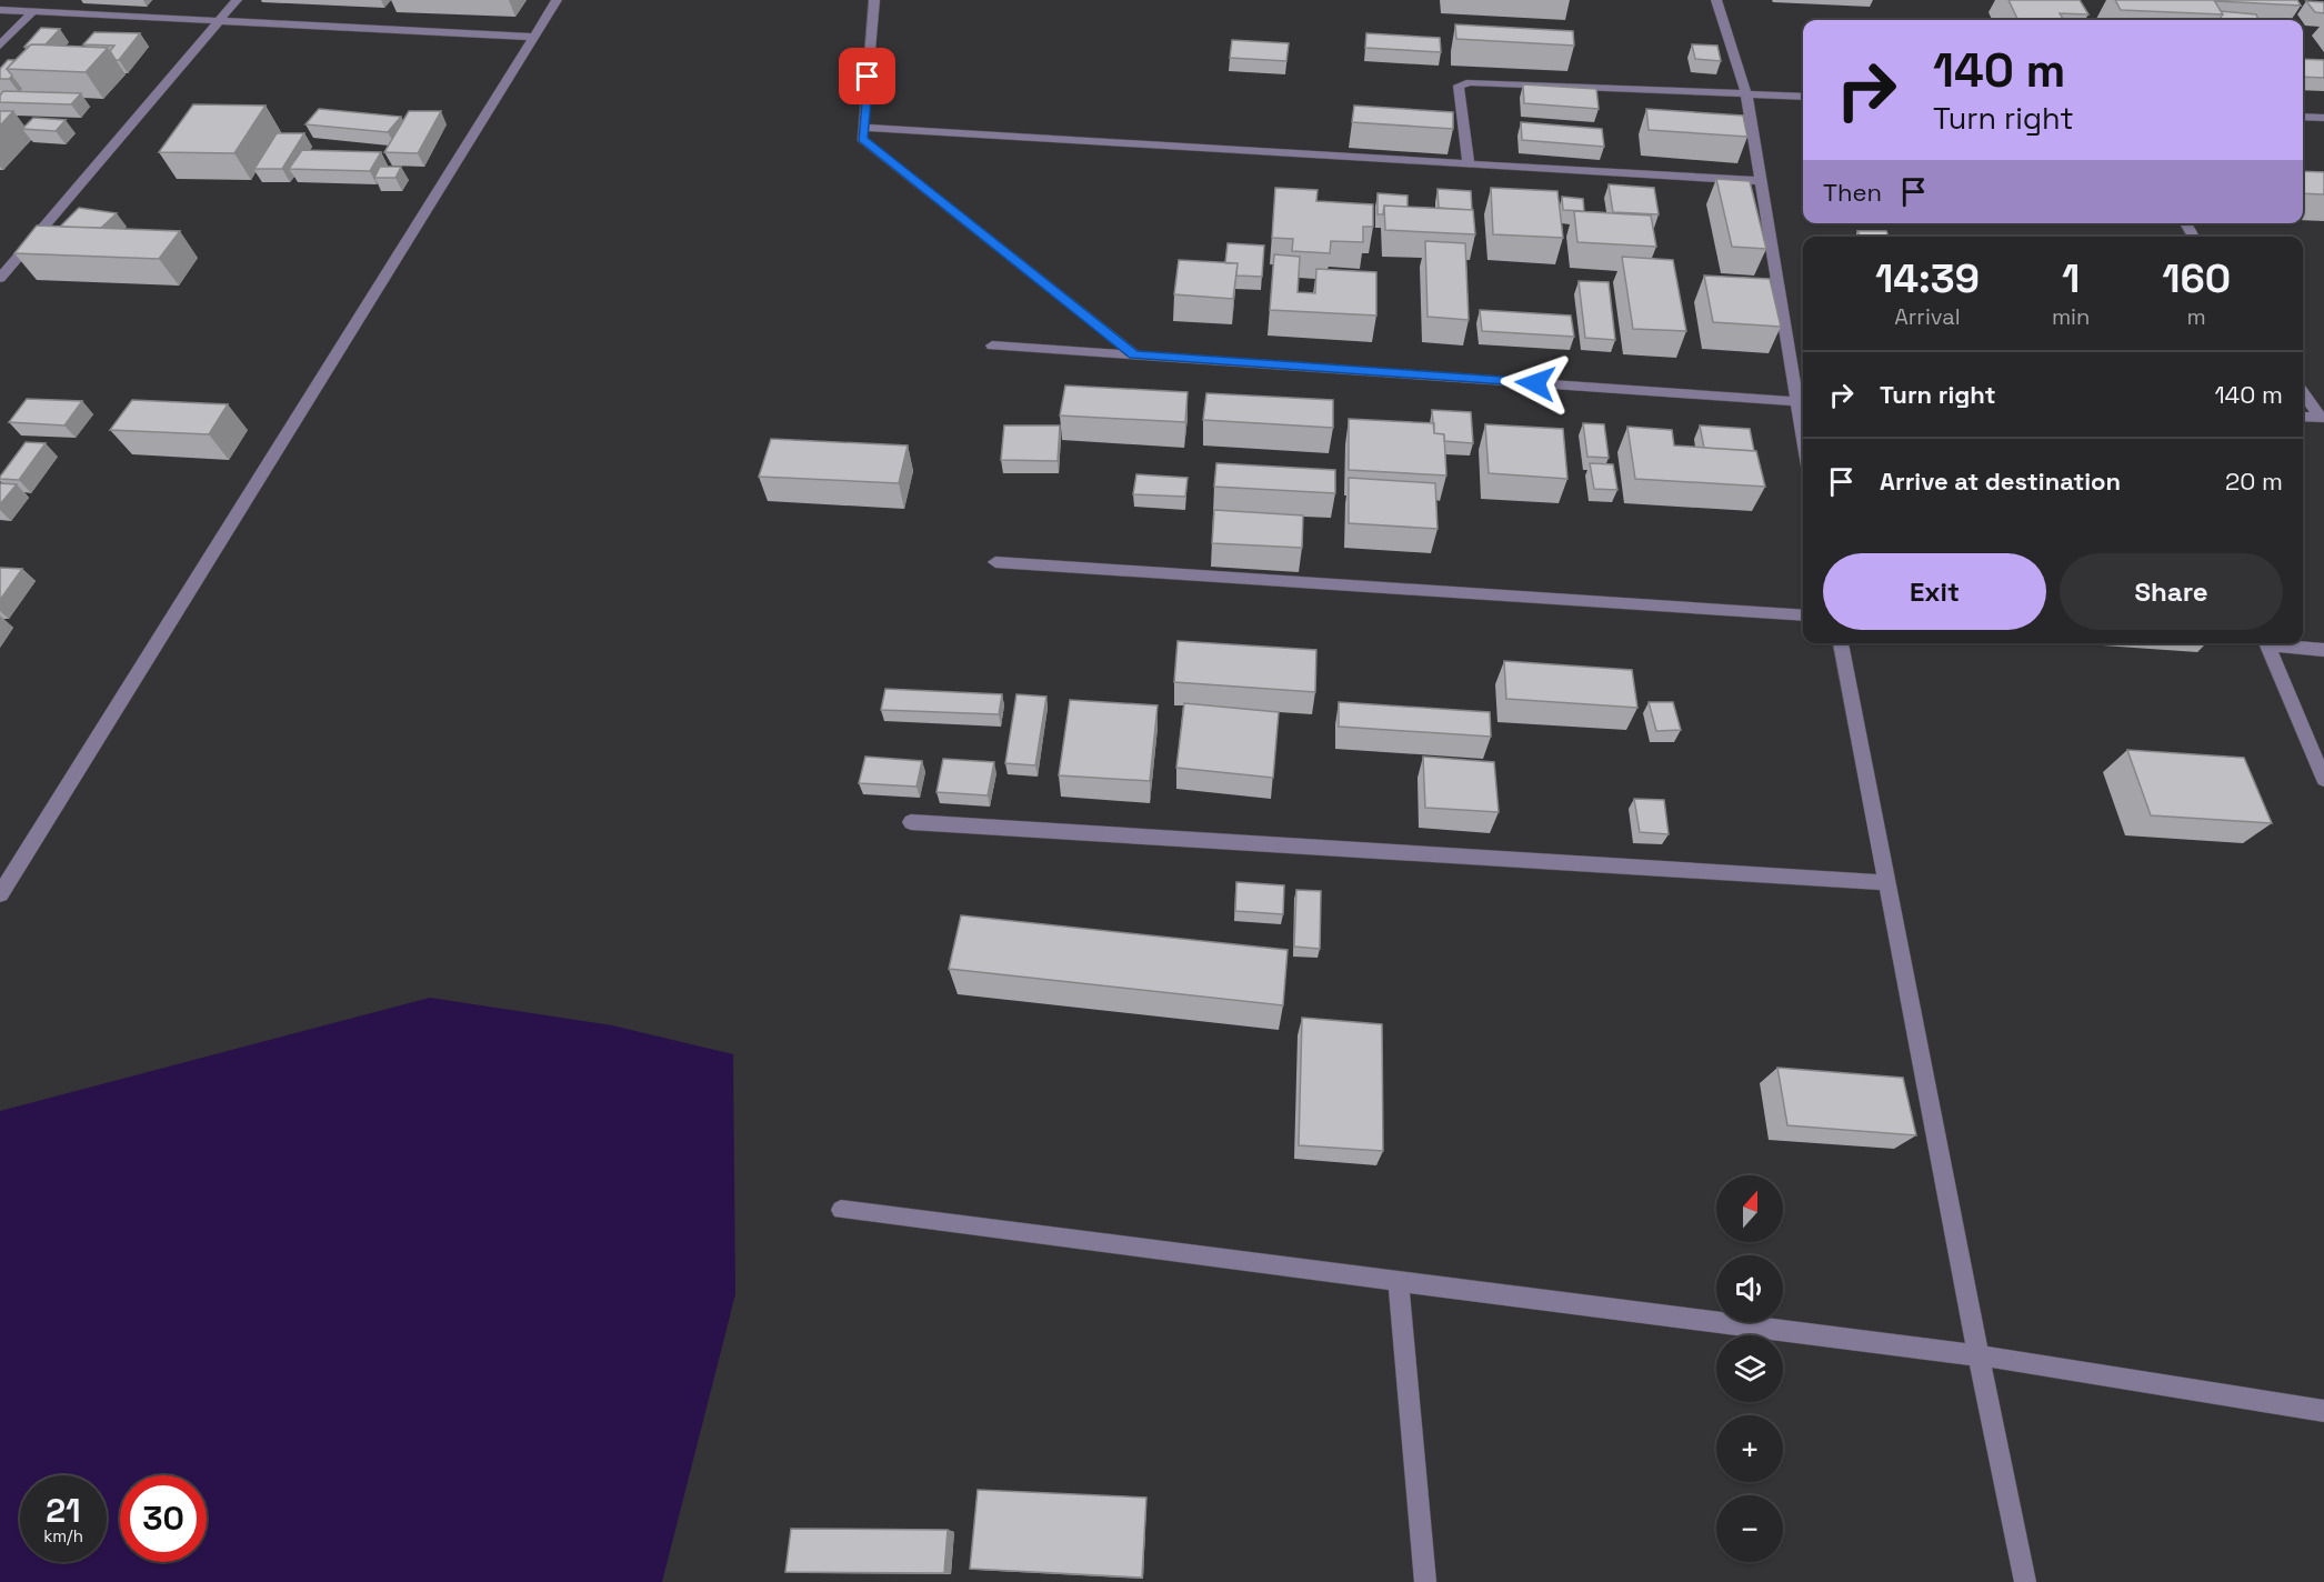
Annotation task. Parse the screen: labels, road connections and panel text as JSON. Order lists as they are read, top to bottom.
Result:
{
  "north": "top",
  "page": {
    "turn": ["140 m", "Turn right"],
    "then": "Then",
    "eta": [
      "14:39",
      "Arrival",
      "1",
      "min",
      "160",
      "m"
    ],
    "list": [
      {
        "name": "Turn right",
        "value": "140 m"
      },
      {
        "name": "Arrive at destination",
        "value": "20 m"
      }
    ],
    "buttons": ["Exit", "Share"],
    "map_buttons": ["+", "−"],
    "speed": "21 km/h",
    "limit": "30"
  }
}
